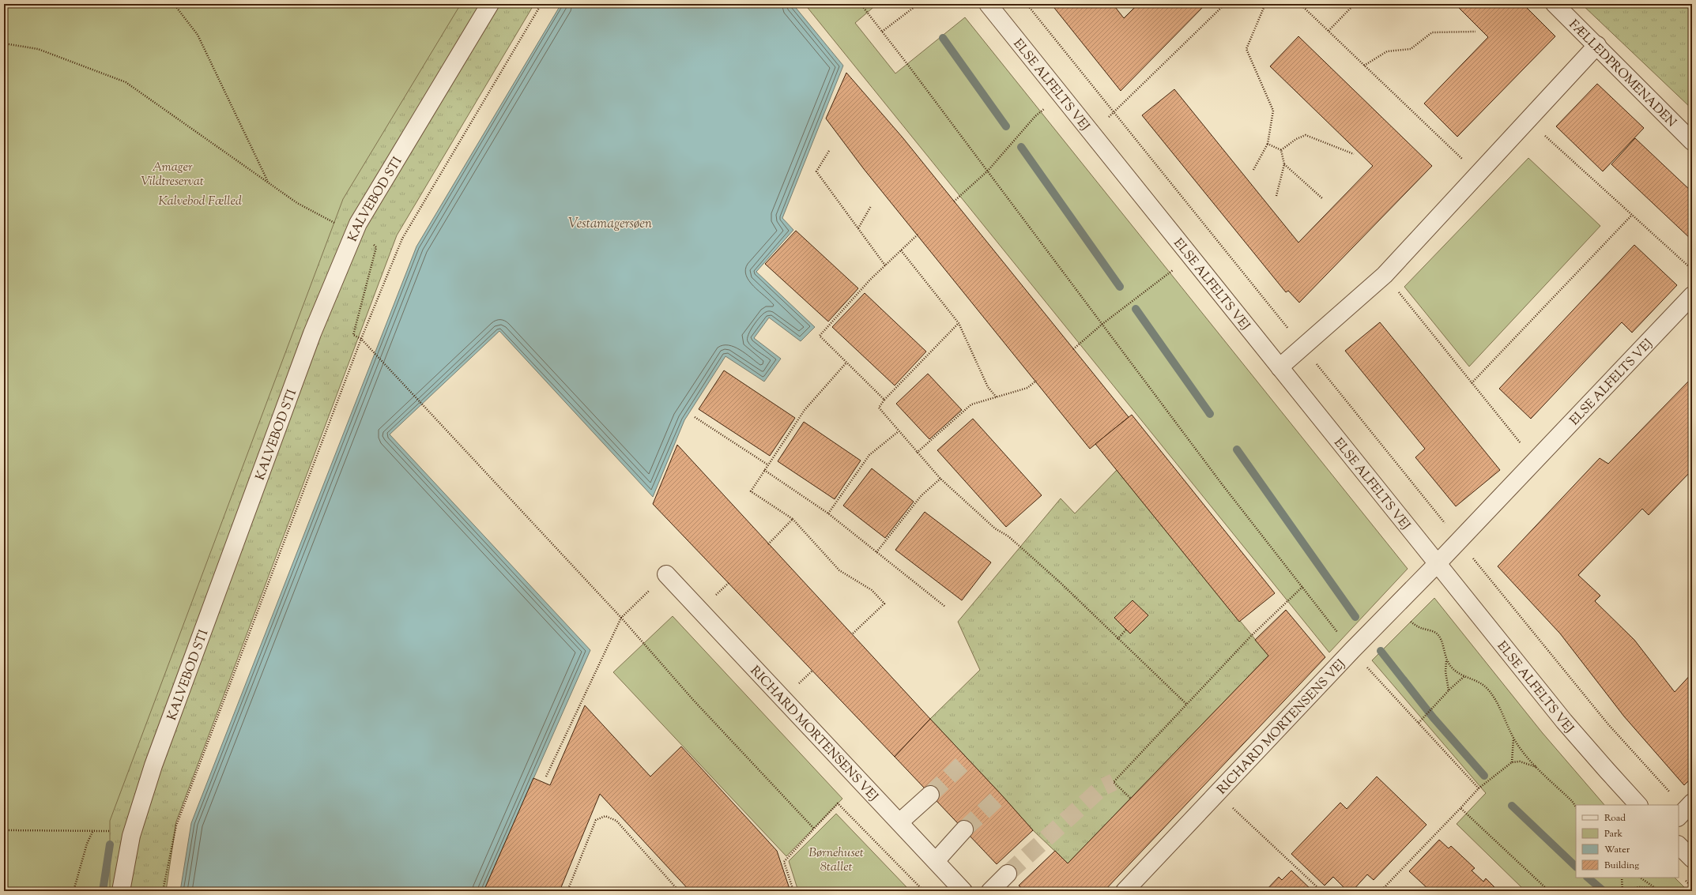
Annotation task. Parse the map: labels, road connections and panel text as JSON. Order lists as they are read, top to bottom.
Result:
{
  "streets": {
    "street": [
      "FÆLLEDPROMENADEN",
      "ELSE ALFELTS VEJ",
      "KALVEBOD STI",
      "RICHARD MORTENSENS VEJ"
    ]
  },
  "crossings": [
    ["ELSE ALFELTS VEJ", "RICHARD MORTENSENS VEJ"]
  ],
  "water": ["Vestamagersøen"],
  "parks": ["Amager Vildtreservat", "Kalvebod Fælled", "Børnehuset 8tallet"],
  "legend": [
    "Road",
    "Park",
    "Water",
    "Building"
  ]
}
